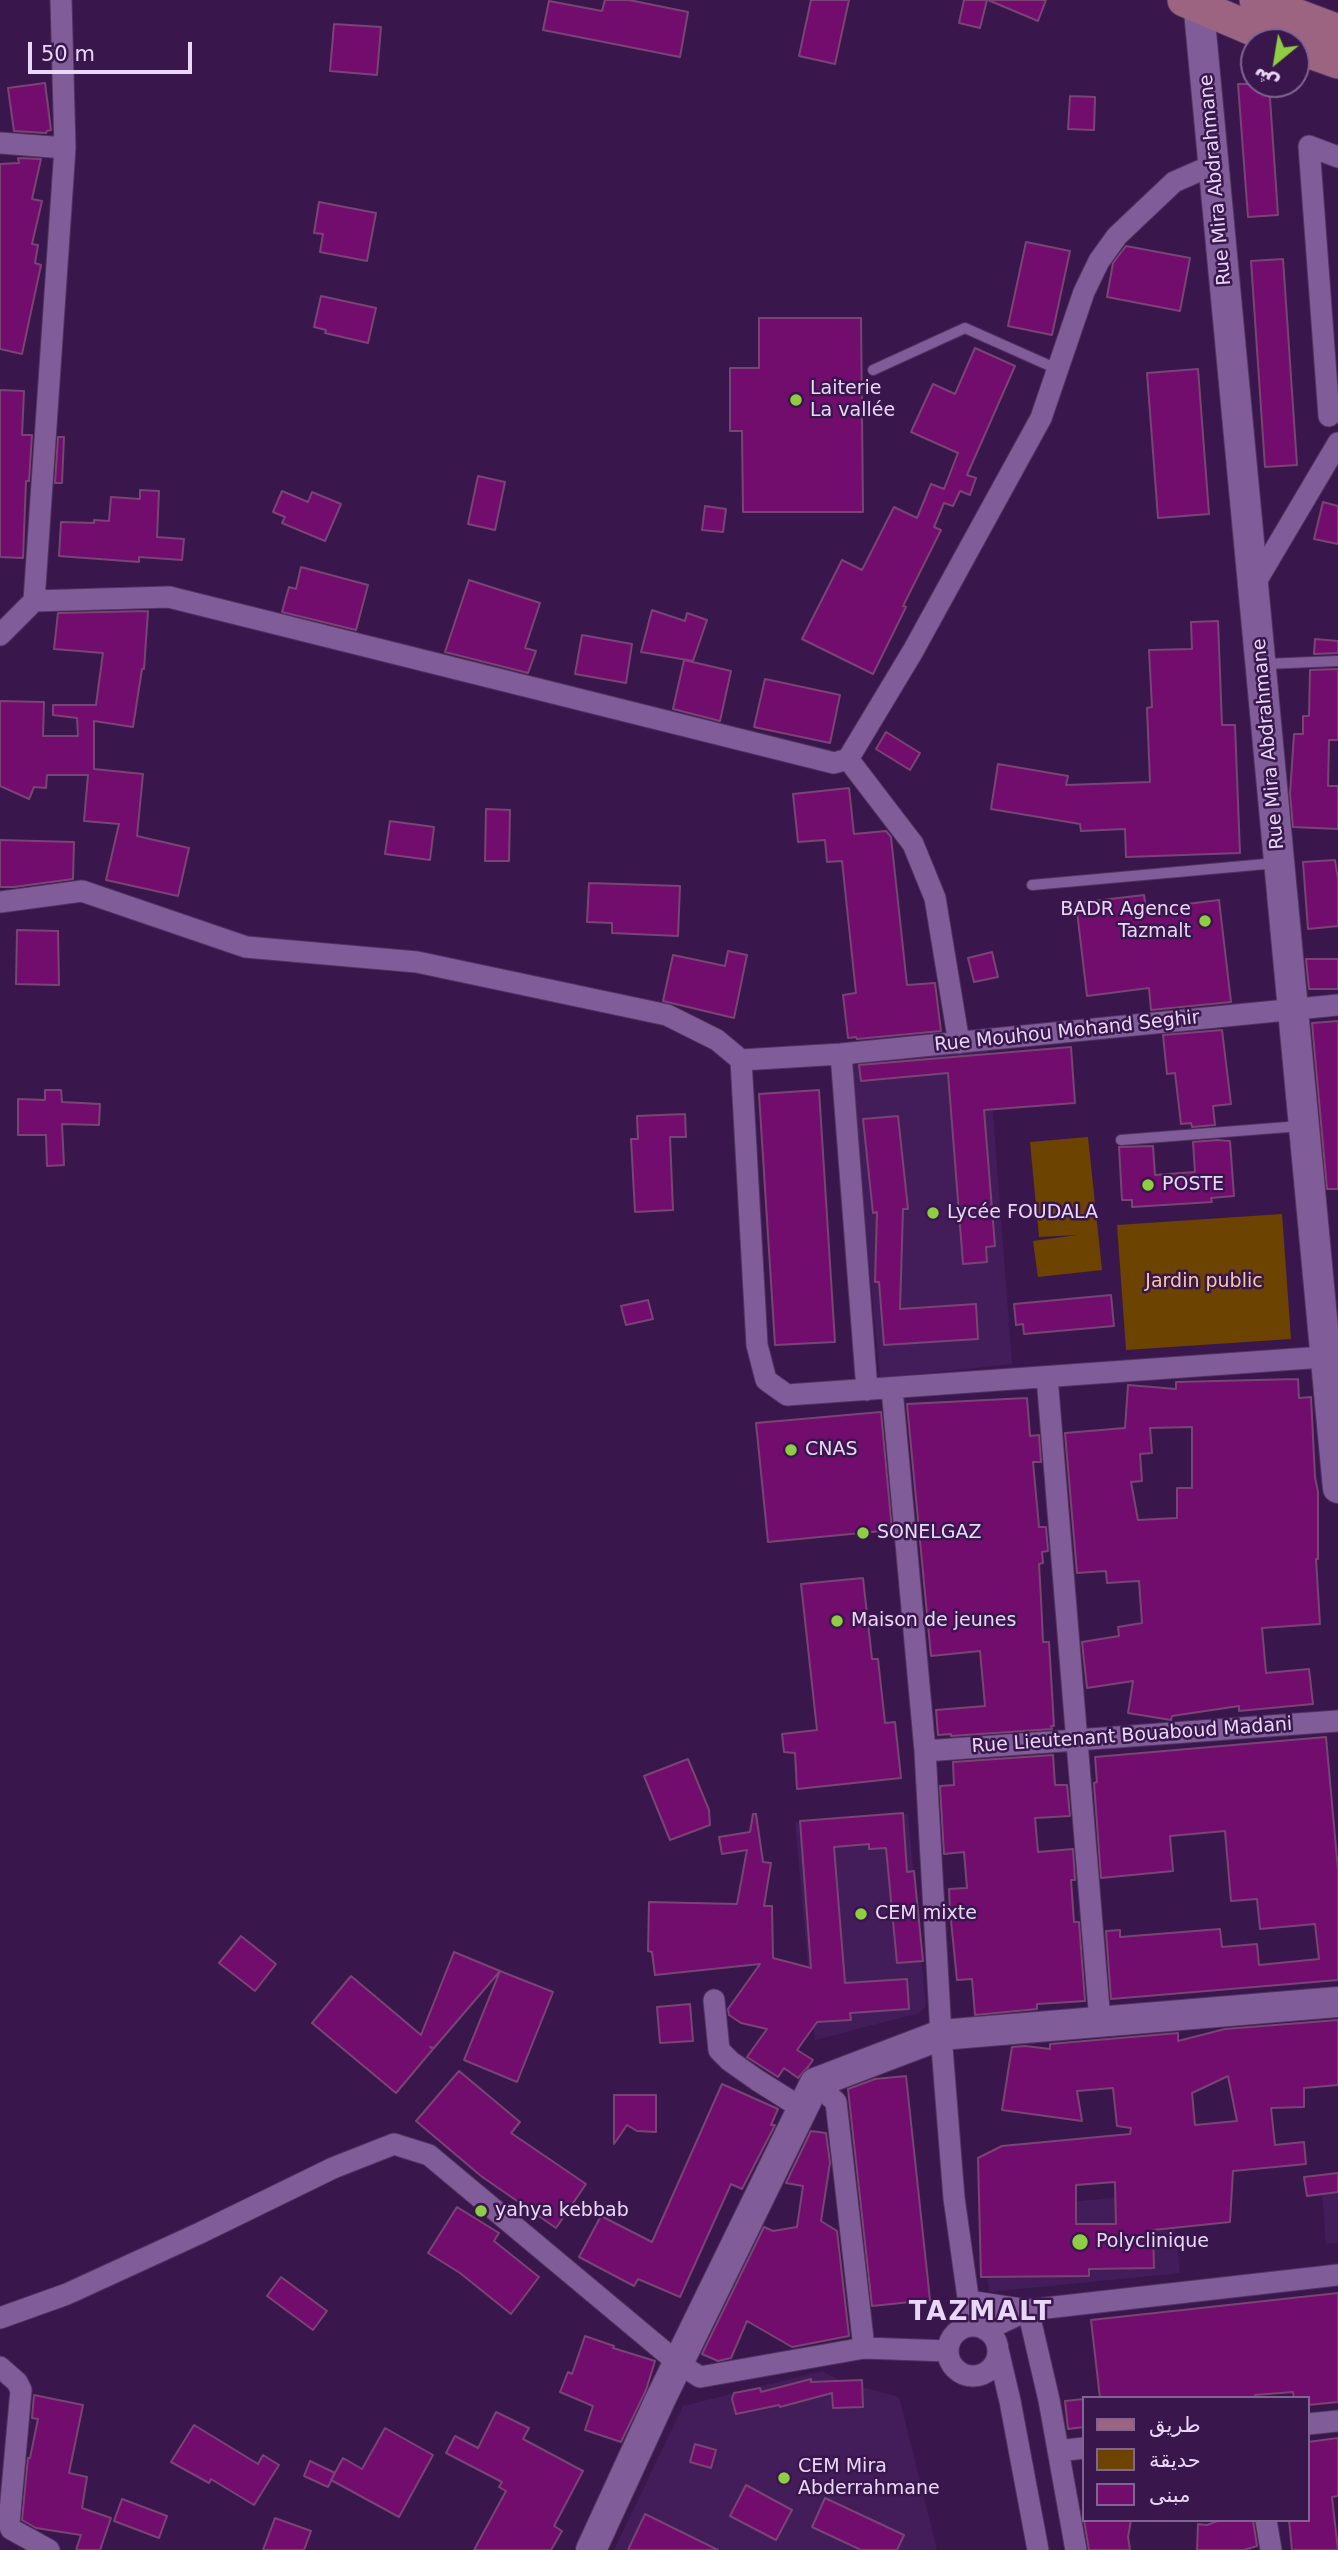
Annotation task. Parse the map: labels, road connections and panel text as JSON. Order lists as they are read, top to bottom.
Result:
{
  "streets": {
    "main road": ["Rue Mira Abdrahmane"],
    "street": ["Rue Mouhou Mohand Seghir", "Rue Lieutenant Bouaboud Madani"]
  },
  "crossings": [
    ["Rue Mira Abdrahmane", "Rue Mouhou Mohand Seghir"]
  ],
  "districts": ["TAZMALT"],
  "parks": ["Jardin public"],
  "places": [
    "Laiterie La vallée",
    "BADR Agence Tazmalt",
    "POSTE",
    "Lycée FOUDALA",
    "CNAS",
    "SONELGAZ",
    "Maison de jeunes",
    "CEM mixte",
    "yahya kebbab",
    "Polyclinique",
    "CEM Mira Abderrahmane"
  ],
  "legend": ["طريق", "حديقة", "مبنى"],
  "scale_bar": "50 m",
  "north": "bottom left"
}
